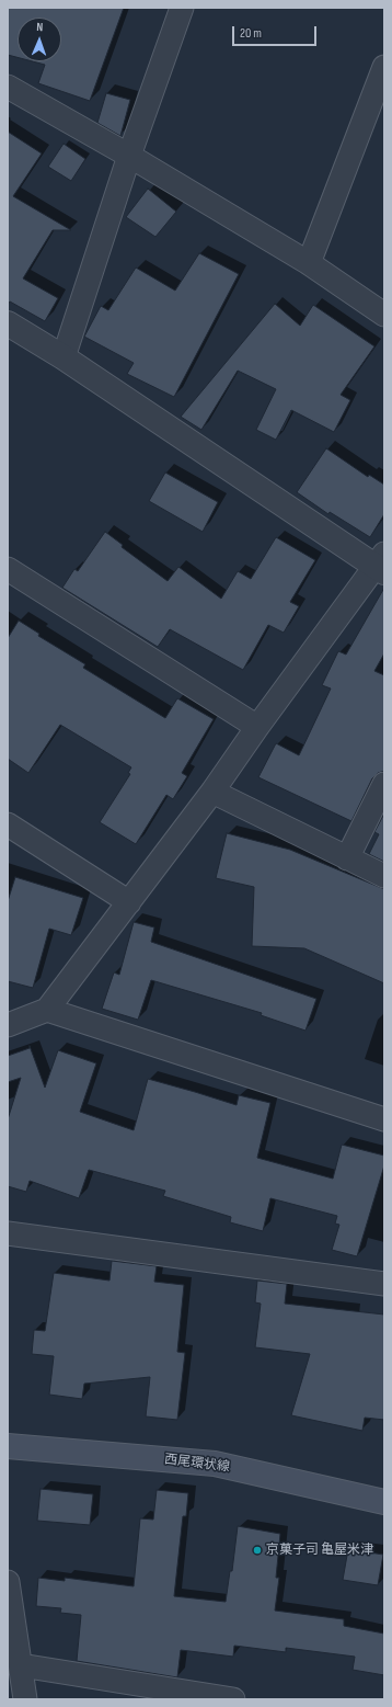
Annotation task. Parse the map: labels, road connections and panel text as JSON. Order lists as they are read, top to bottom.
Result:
{
  "streets": {
    "main road": ["西尾環状線"]
  },
  "places": ["京菓子司 亀屋米津"],
  "scale_bar": "20 m",
  "north": "top"
}
